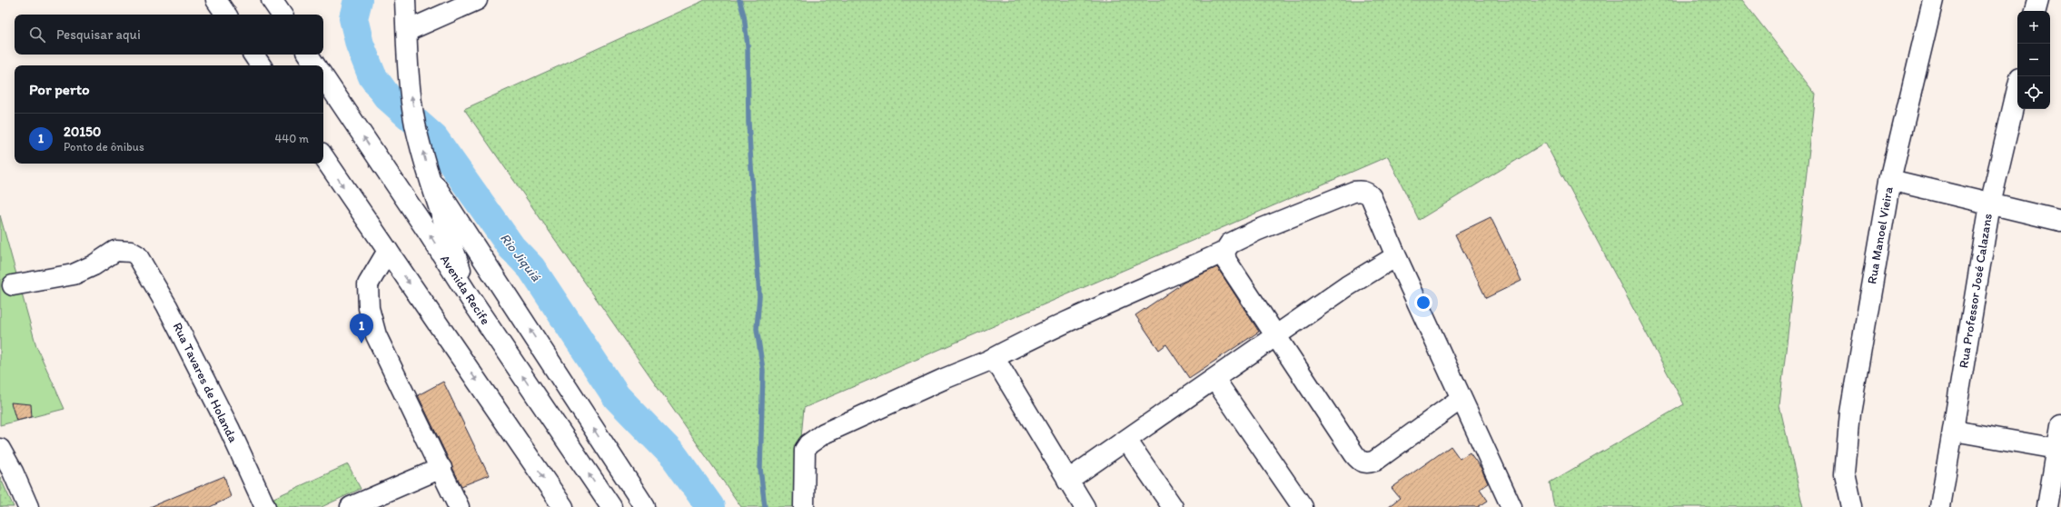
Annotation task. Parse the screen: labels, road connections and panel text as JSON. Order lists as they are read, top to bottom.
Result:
{
  "streets": {
    "street": [
      "Rua Manoel Vieira",
      "Avenida Recife",
      "Rua Professor José Calazans",
      "Rua Tavares de Holanda"
    ]
  },
  "water": ["Rio Jiquiá"],
  "page": {
    "map_buttons": ["+", "−"],
    "search": "Pesquisar aqui",
    "heading": "Por perto",
    "list": [
      {
        "mark": "1",
        "name": "20150",
        "note": "Ponto de ônibus",
        "value": "440 m"
      }
    ],
    "pins": "1"
  }
}
